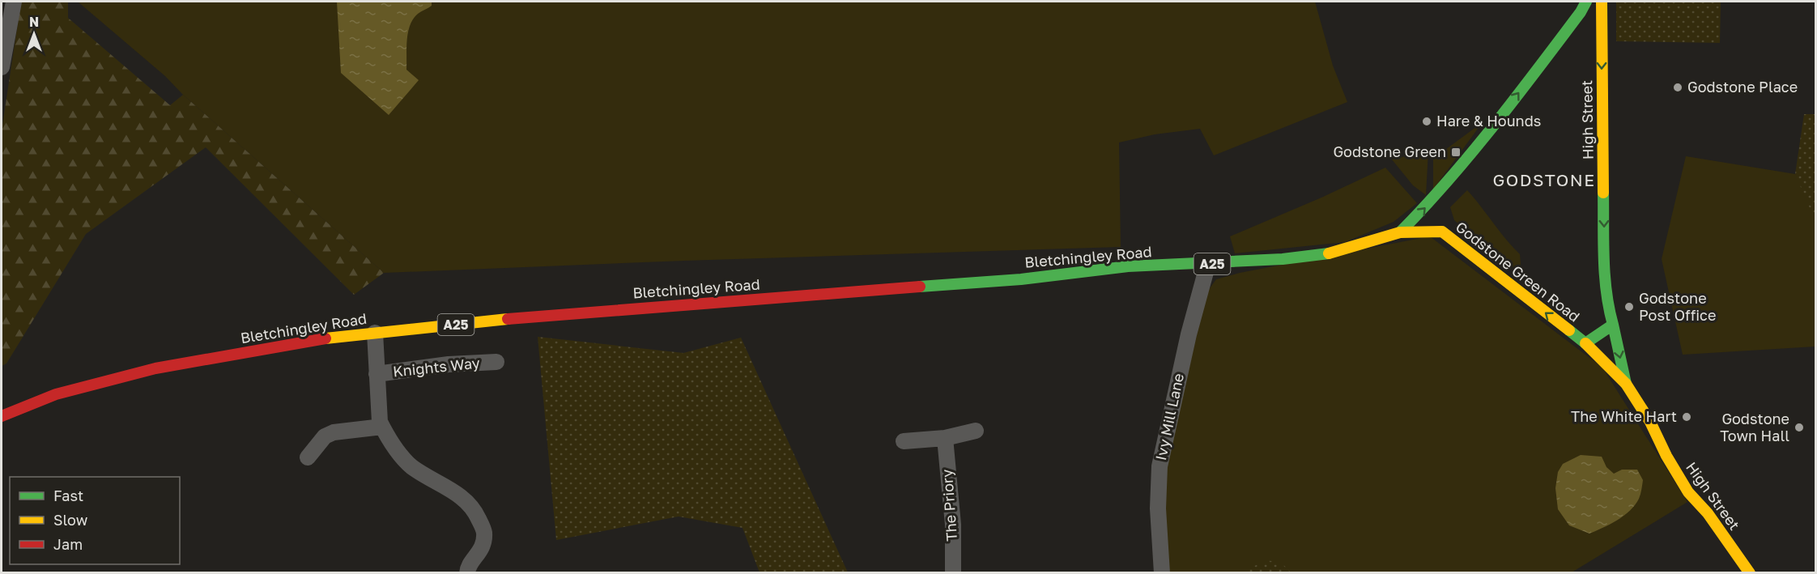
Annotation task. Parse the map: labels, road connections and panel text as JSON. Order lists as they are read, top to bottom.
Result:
{
  "streets": {
    "main road": [
      "High Street",
      "Bletchingley Road",
      "A25",
      "Godstone Green Road"
    ],
    "street": ["Knights Way", "Ivy Mill Lane", "The Priory"]
  },
  "crossings": [
    ["High Street", "Godstone Green Road"],
    ["Bletchingley Road", "Godstone Green Road"],
    ["Bletchingley Road", "Knights Way"],
    ["Bletchingley Road", "Ivy Mill Lane"]
  ],
  "one_way": ["High Street", "Godstone Green Road"],
  "districts": ["GODSTONE"],
  "places": {
    "other": [
      "Godstone Place",
      "Hare & Hounds",
      "Godstone Post Office",
      "The White Hart",
      "Godstone Town Hall"
    ],
    "transit": ["Godstone Green"]
  },
  "legend": ["Fast", "Slow", "Jam"],
  "north": "top"
}
